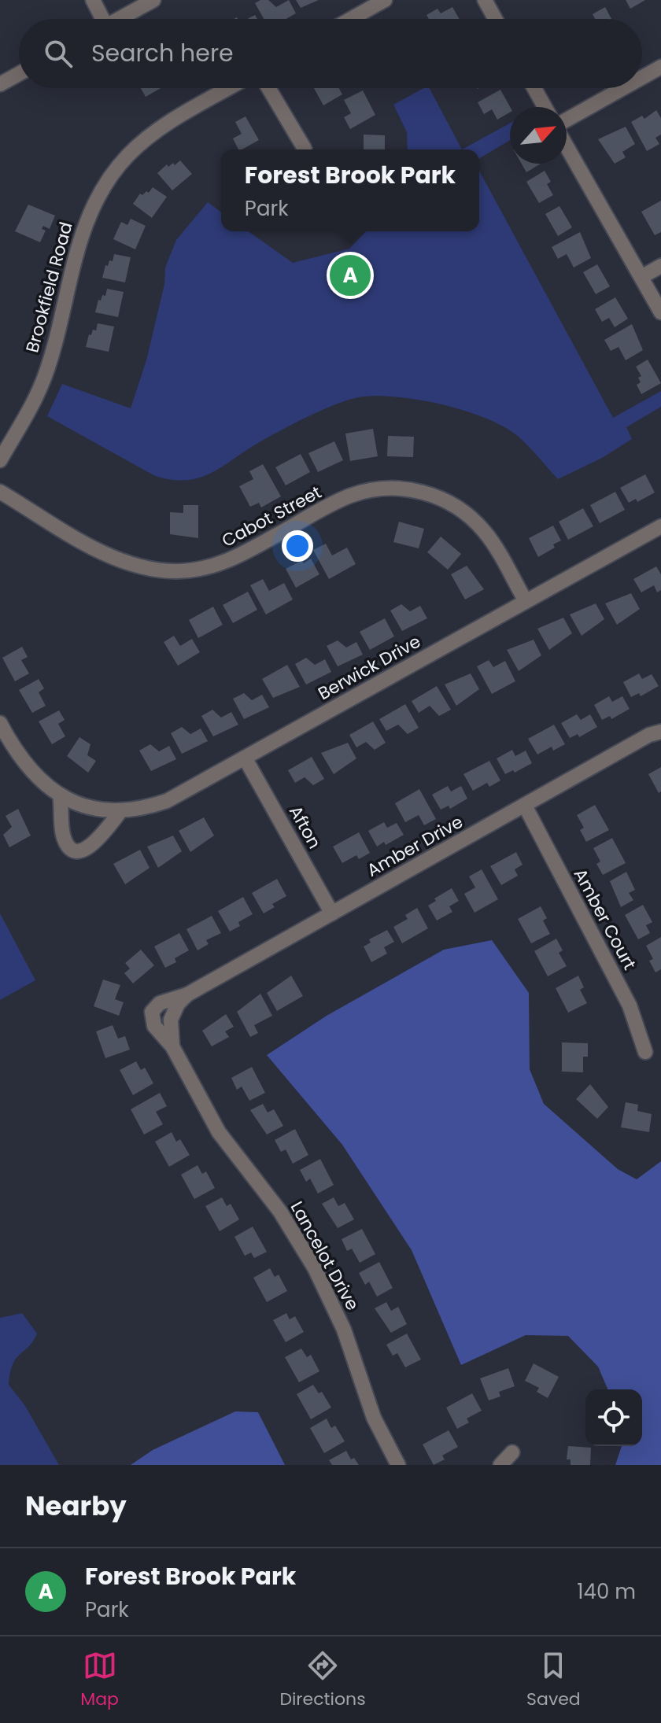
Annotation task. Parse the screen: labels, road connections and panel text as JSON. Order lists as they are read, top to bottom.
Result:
{
  "streets": {
    "street": [
      "Brookfield Road",
      "Cabot Street",
      "Berwick Drive",
      "Afton",
      "Amber Drive",
      "Amber Court",
      "Lancelot Drive"
    ]
  },
  "crossings": [
    ["Cabot Street", "Berwick Drive"],
    ["Berwick Drive", "Afton"],
    ["Afton", "Amber Drive"],
    ["Amber Drive", "Amber Court"],
    ["Amber Drive", "Lancelot Drive"]
  ],
  "north": "top right",
  "page": {
    "search": "Search here",
    "popup": ["Forest Brook Park", "Park"],
    "pins": "A",
    "heading": "Nearby",
    "list": [
      {
        "mark": "A",
        "name": "Forest Brook Park",
        "note": "Park",
        "value": "140 m"
      }
    ],
    "nav": ["Map", "Directions", "Saved"]
  }
}
